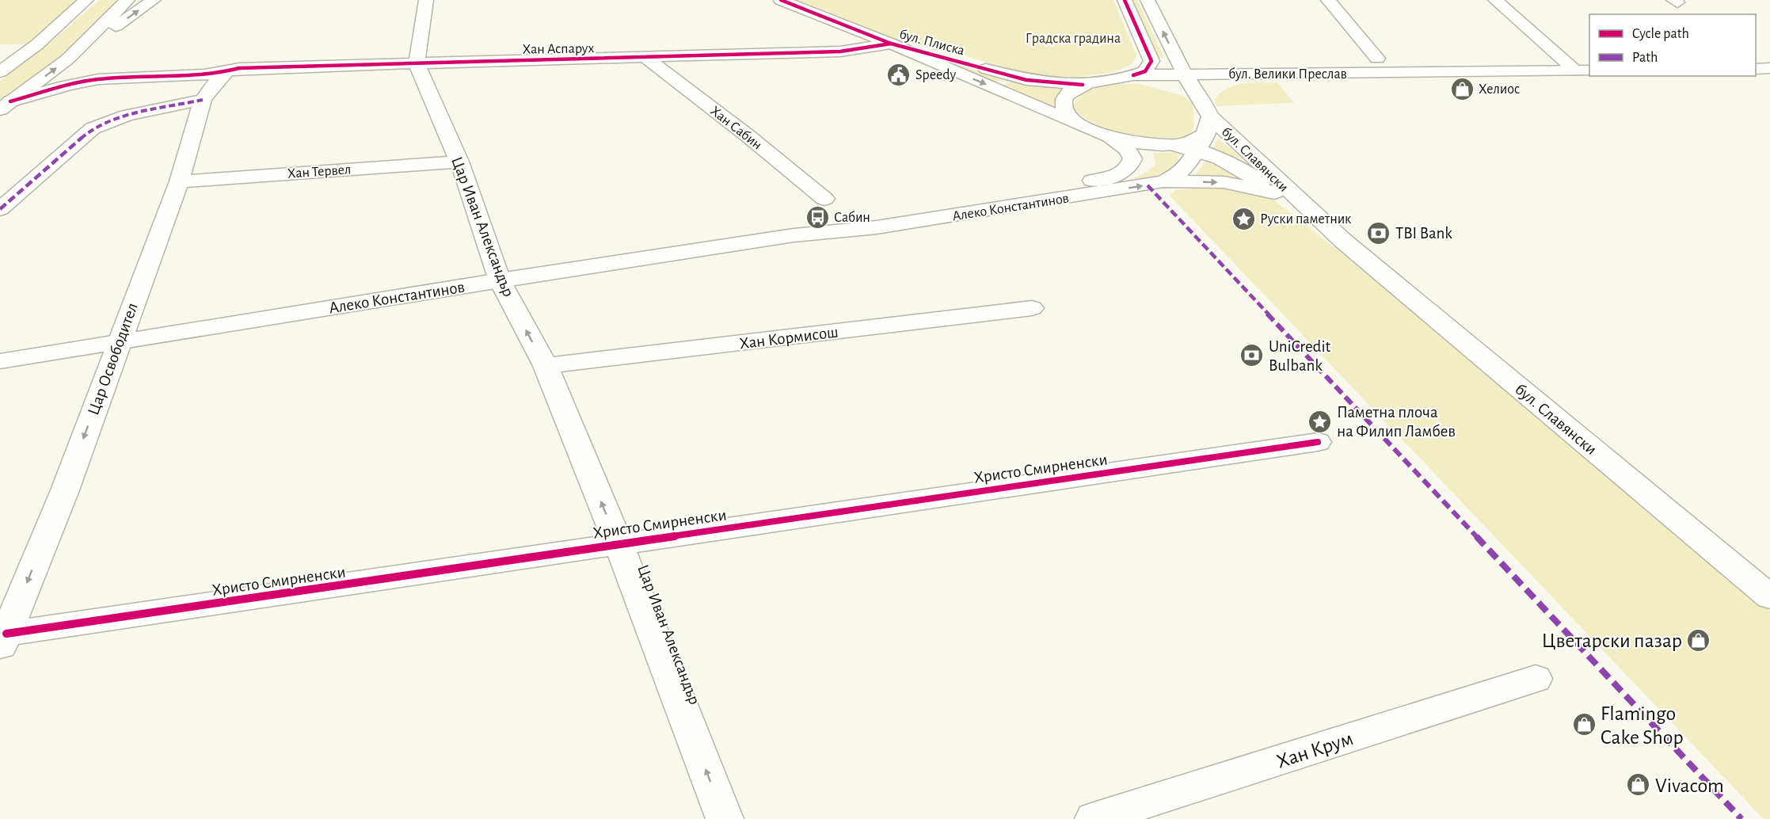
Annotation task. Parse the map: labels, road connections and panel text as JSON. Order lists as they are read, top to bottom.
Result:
{
  "streets": {
    "street": [
      "бул. Плиска",
      "Хан Аспарух",
      "бул. Велики Преслав",
      "Хан Сабин",
      "бул. Славянски",
      "Хан Тервел",
      "Алеко Константинов",
      "Цар Иван Александър",
      "Хан Кормисош",
      "Цар Освободител",
      "Христо Смирненски",
      "Хан Крум"
    ]
  },
  "crossings": [
    ["бул. Плиска", "Хан Аспарух"],
    ["бул. Плиска", "бул. Славянски"],
    ["бул. Плиска", "Алеко Константинов"],
    ["Хан Аспарух", "Хан Сабин"],
    ["Хан Аспарух", "Цар Иван Александър"],
    ["Хан Аспарух", "Цар Освободител"],
    ["бул. Велики Преслав", "бул. Славянски"],
    ["бул. Велики Преслав", "Алеко Константинов"],
    ["бул. Славянски", "Алеко Константинов"],
    ["Хан Тервел", "Цар Иван Александър"],
    ["Хан Тервел", "Цар Освободител"],
    ["Алеко Константинов", "Цар Иван Александър"],
    ["Алеко Константинов", "Цар Освободител"],
    ["Цар Иван Александър", "Хан Кормисош"],
    ["Цар Иван Александър", "Христо Смирненски"],
    ["Цар Освободител", "Христо Смирненски"]
  ],
  "one_way": ["Цар Иван Александър", "Цар Освободител"],
  "parks": ["Градска градина"],
  "places": {
    "public building": ["Speedy"],
    "shop": [
      "Хелиос",
      "Цветарски пазар",
      "Flamingo Cake Shop",
      "Vivacom"
    ],
    "bus stop": ["Сабин"],
    "place": ["Руски паметник", "Паметна плоча на Филип Ламбев"],
    "bank": ["TBI Bank", "UniCredit Bulbank"]
  },
  "legend": ["Cycle path", "Path"]
}
